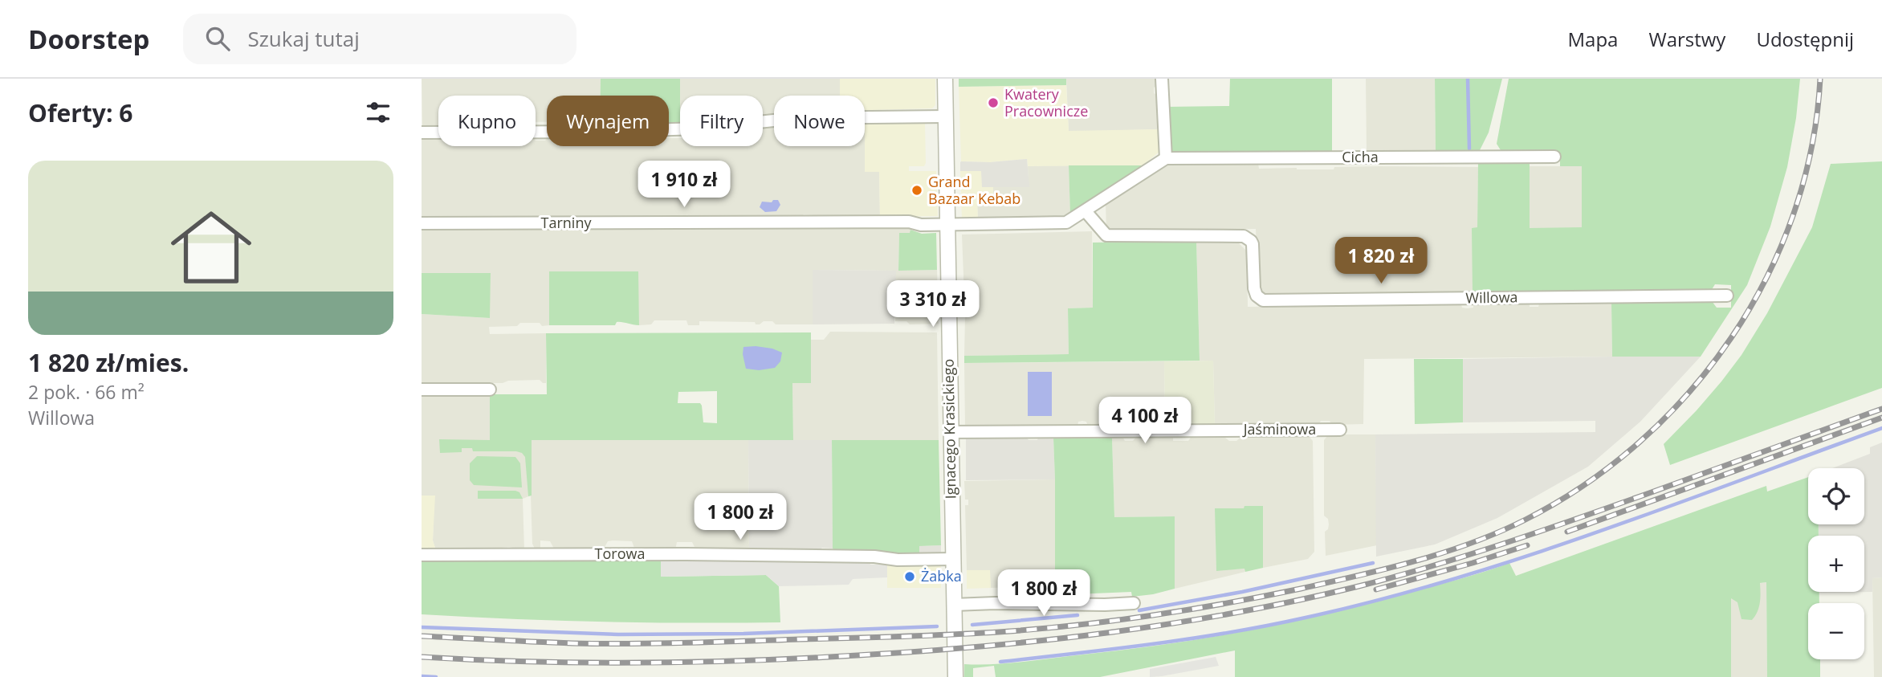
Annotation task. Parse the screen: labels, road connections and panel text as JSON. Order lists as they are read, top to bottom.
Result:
{
  "streets": {
    "street": [
      "Cicha",
      "Tarniny",
      "Willowa",
      "Ignacego Krasickiego",
      "Jaśminowa",
      "Torowa"
    ]
  },
  "crossings": [
    ["Tarniny", "Ignacego Krasickiego"],
    ["Ignacego Krasickiego", "Jaśminowa"],
    ["Ignacego Krasickiego", "Torowa"]
  ],
  "places": ["Kwatery Pracownicze", "Grand Bazaar Kebab", "Żabka"],
  "page": {
    "header": "Doorstep",
    "search": "Szukaj tutaj",
    "nav": ["Mapa", "Warstwy", "Udostępnij"],
    "heading": "Oferty: 6",
    "chip": [
      "Kupno",
      "Wynajem",
      "Filtry",
      "Nowe"
    ],
    "list": [
      {
        "name": "1 820 zł/mies.",
        "note": "2 pok. · 66 m² · Willowa"
      }
    ],
    "price": [
      "1 910 zł",
      "1 820 zł",
      "3 310 zł",
      "4 100 zł",
      "1 800 zł",
      "1 800 zł"
    ],
    "map_buttons": ["+", "−"]
  }
}
